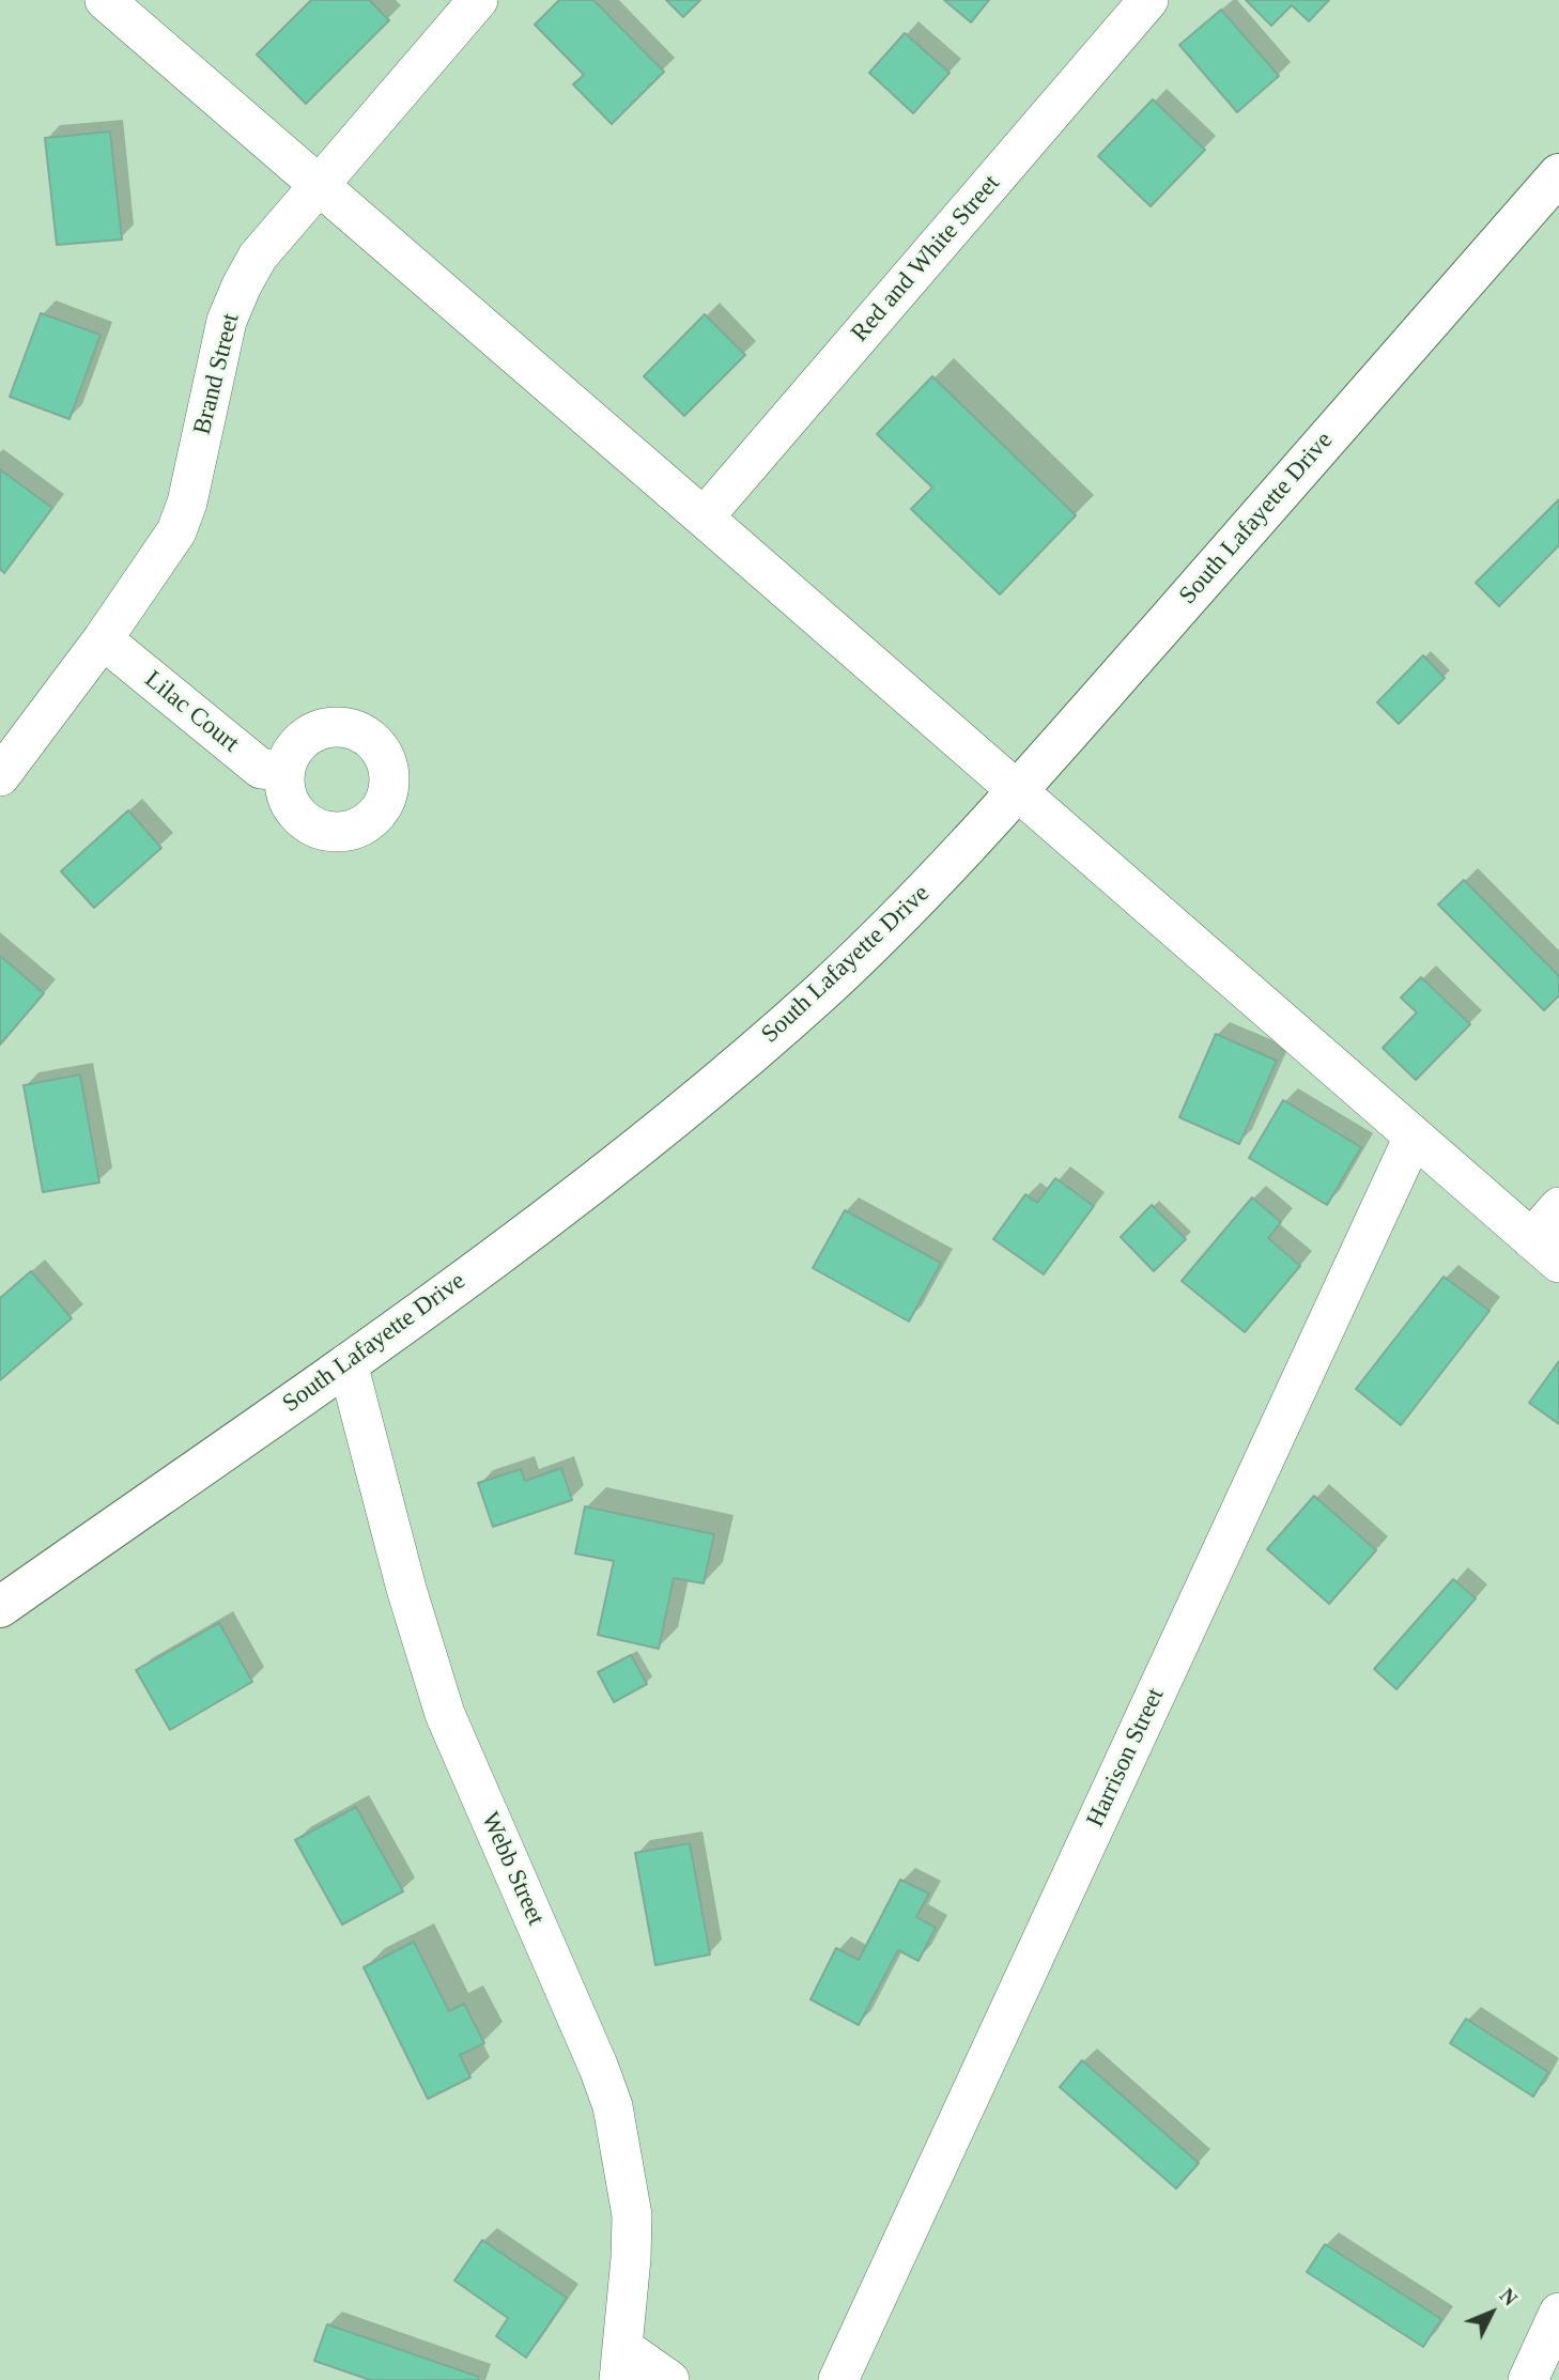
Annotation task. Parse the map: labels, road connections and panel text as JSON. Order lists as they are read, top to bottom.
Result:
{
  "streets": {
    "main road": ["South Lafayette Drive"],
    "street": [
      "Red and White Street",
      "Brand Street",
      "Lilac Court",
      "Harrison Street",
      "Webb Street"
    ]
  },
  "crossings": [
    ["Brand Street", "Lilac Court"],
    ["South Lafayette Drive", "Webb Street"]
  ],
  "north": "top right"
}
